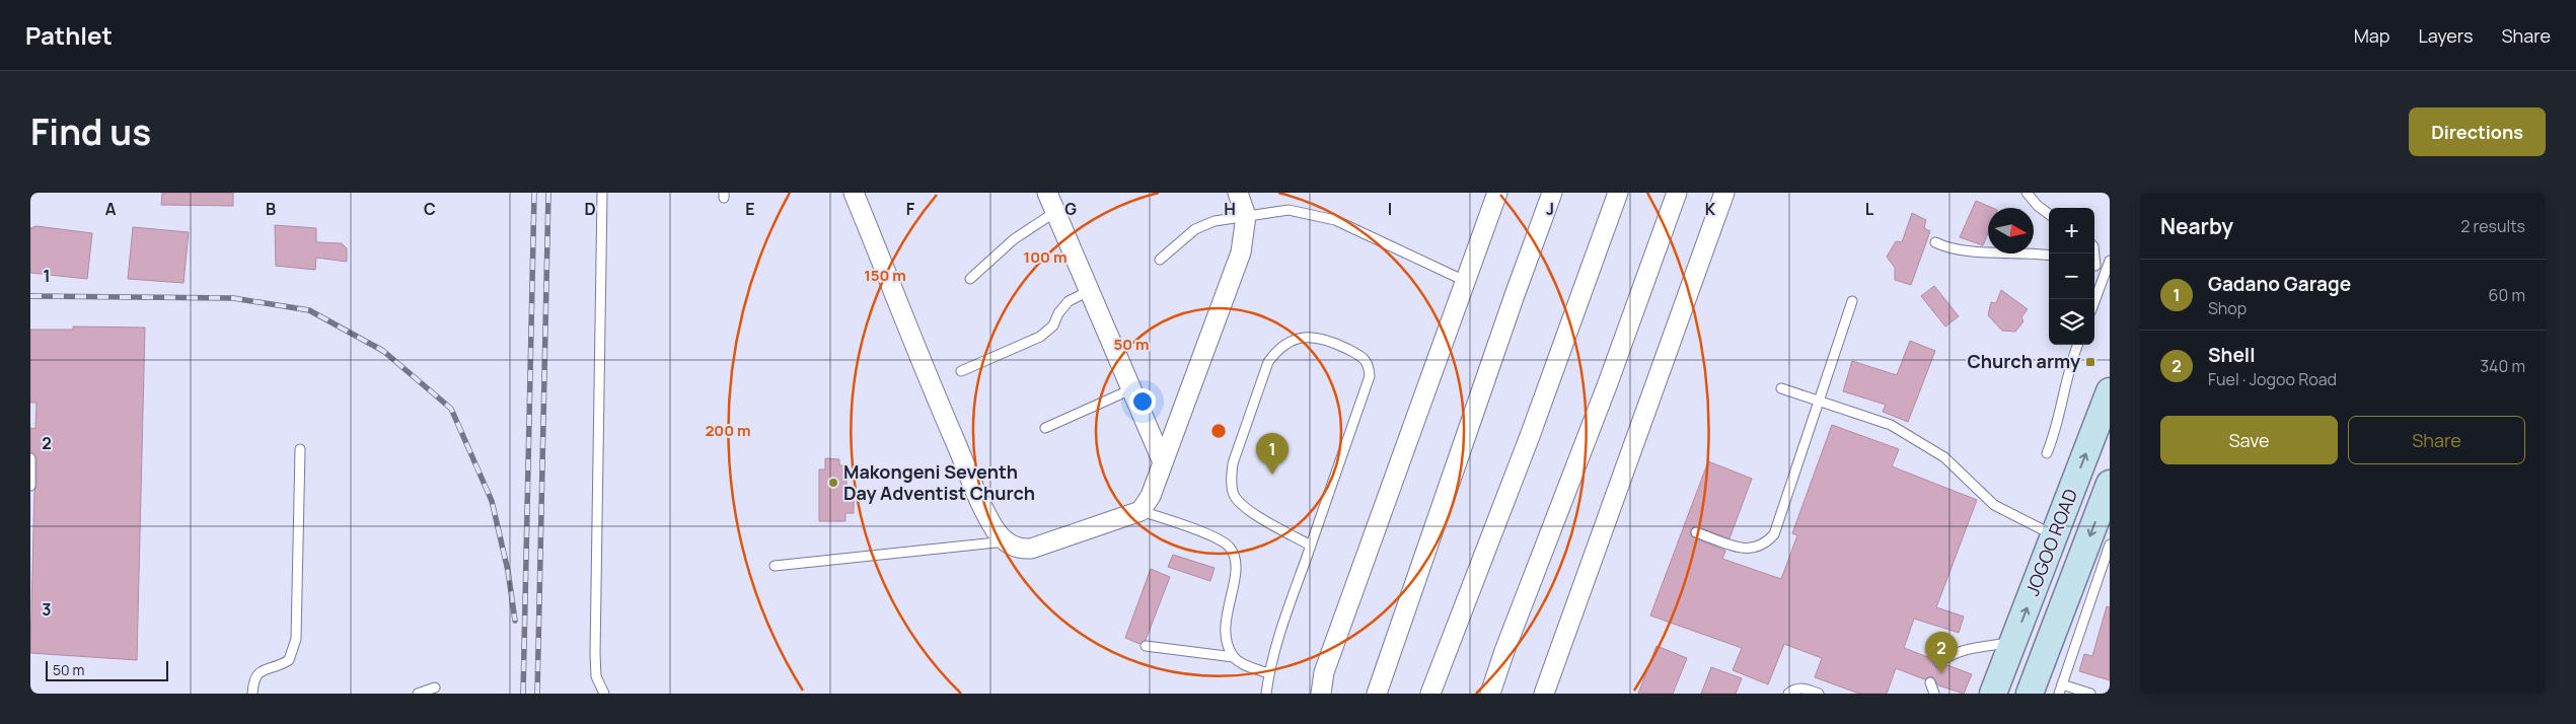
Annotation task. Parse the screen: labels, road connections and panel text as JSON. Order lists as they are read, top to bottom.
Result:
{
  "streets": {
    "main road": ["JOGOO ROAD"]
  },
  "places": {
    "transit": ["Church army"],
    "other": ["Makongeni Seventh Day Adventist Church"]
  },
  "scale_bar": "50 m",
  "north": "right",
  "page": {
    "header": "Pathlet",
    "nav": ["Map", "Layers", "Share"],
    "title": "Find us",
    "buttons": [
      "Directions",
      ["Save", "Share"]
    ],
    "heading": ["Nearby", "2 results"],
    "map_buttons": ["+", "−"],
    "list": [
      {
        "mark": "1",
        "name": "Gadano Garage",
        "note": "Shop",
        "value": "60 m"
      },
      {
        "mark": "2",
        "name": "Shell",
        "note": "Fuel · Jogoo Road",
        "value": "340 m"
      }
    ],
    "pins": ["1", "2"],
    "scale": "50 m"
  },
  "grid": {
    "columns": [
      "A",
      "B",
      "C",
      "D",
      "E",
      "F",
      "G",
      "H",
      "I",
      "J",
      "K",
      "L"
    ],
    "rows": ["1", "2", "3"]
  },
  "rings": [
    "100 m",
    "150 m",
    "50 m",
    "200 m"
  ]
}
